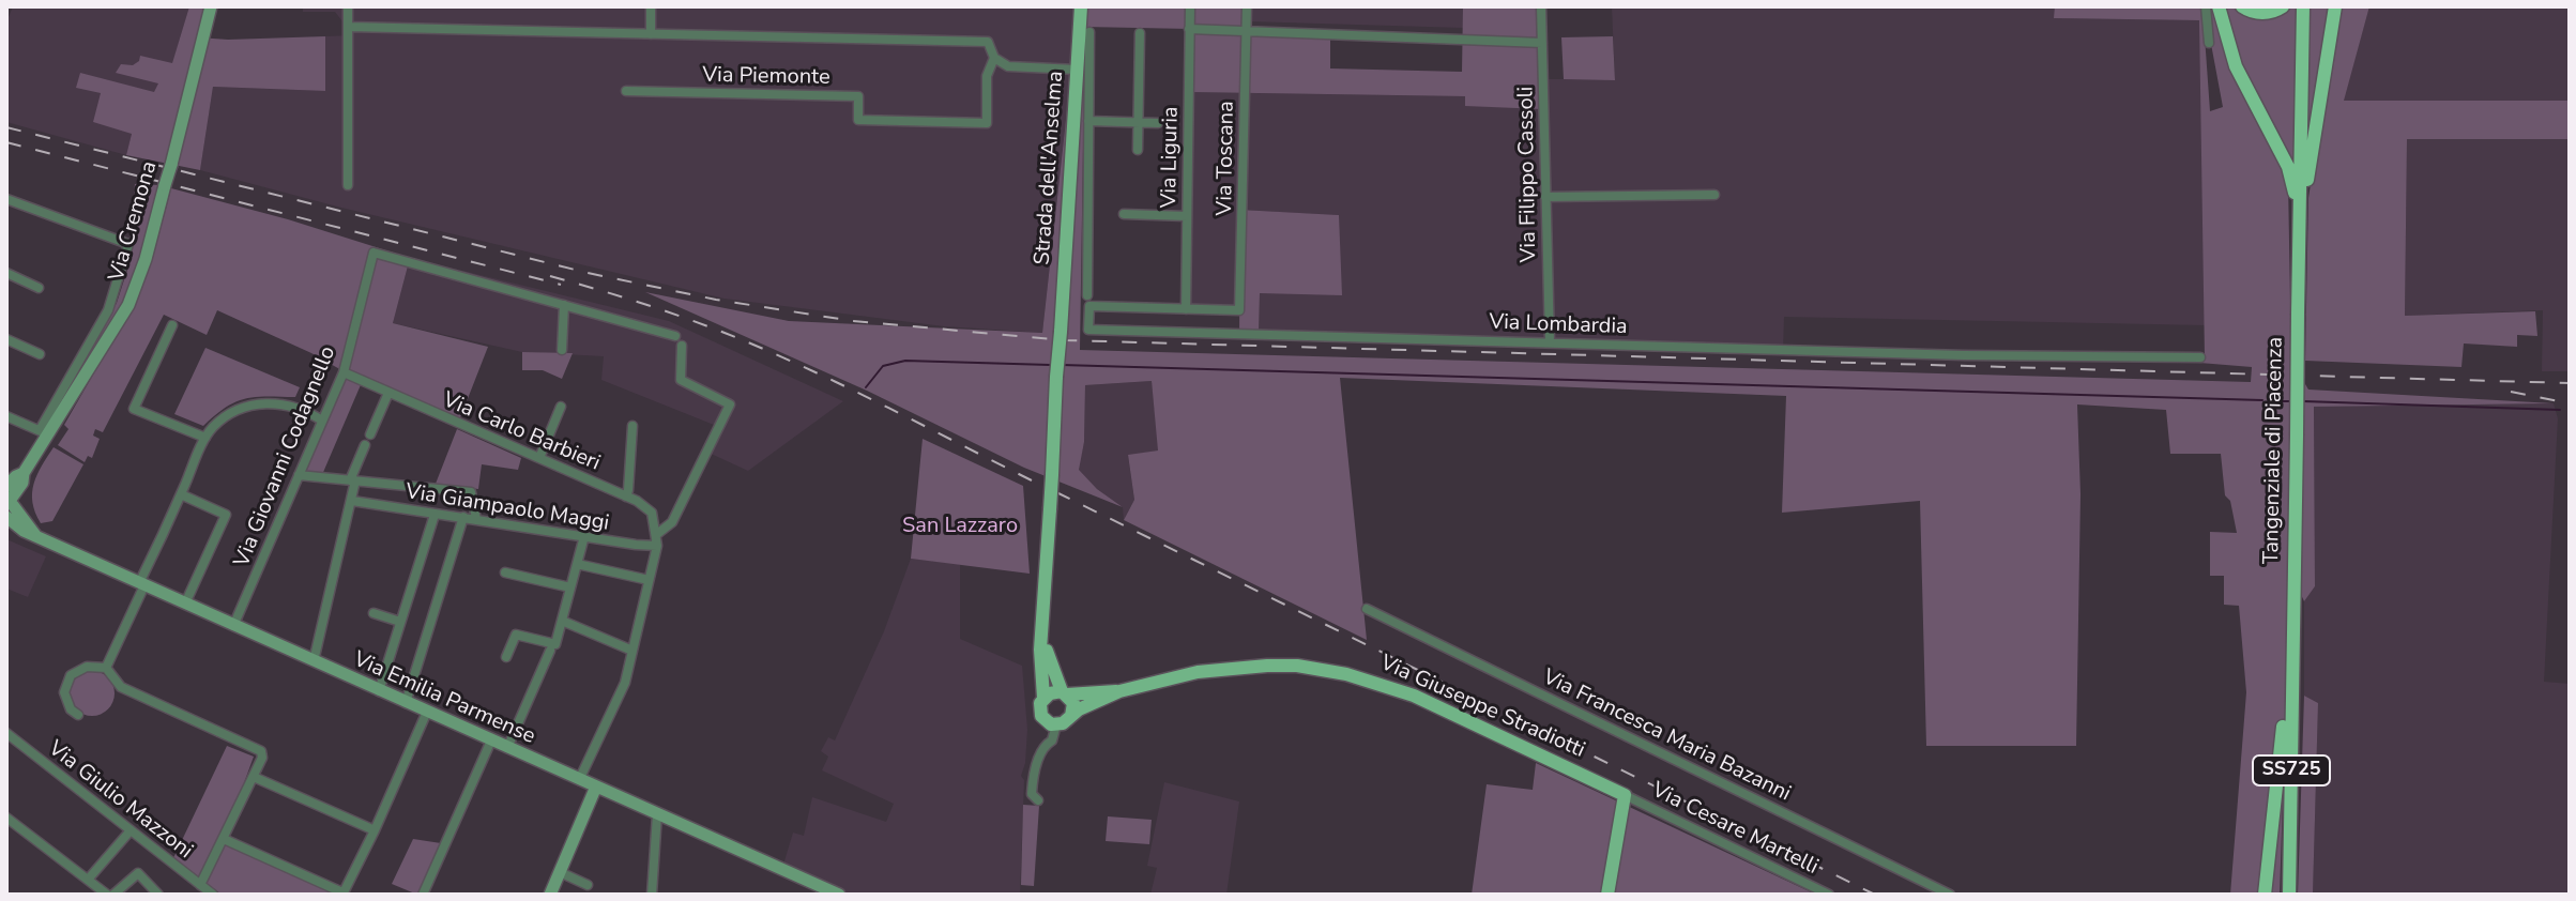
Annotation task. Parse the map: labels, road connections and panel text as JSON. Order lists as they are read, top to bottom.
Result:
{
  "streets": {
    "highway": ["Tangenziale di Piacenza", "SS725"],
    "main road": [
      "Strada dell'Anselma",
      "Via Cremona",
      "Via Emilia Parmense",
      "Via Giuseppe Stradiotti"
    ],
    "street": [
      "Via Piemonte",
      "Via Liguria",
      "Via Toscana",
      "Via Filippo Cassoli",
      "Via Lombardia",
      "Via Carlo Barbieri",
      "Via Giovanni Codagnello",
      "Via Giampaolo Maggi",
      "Via Francesca Maria Bazanni",
      "Via Giulio Mazzoni",
      "Via Cesare Martelli"
    ]
  },
  "crossings": [
    ["Via Liguria", "Via Lombardia"],
    ["Via Toscana", "Via Lombardia"],
    ["Via Filippo Cassoli", "Via Lombardia"],
    ["Via Cremona", "Via Emilia Parmense"],
    ["Via Carlo Barbieri", "Via Giovanni Codagnello"],
    ["Via Giovanni Codagnello", "Via Emilia Parmense"],
    ["Via Giuseppe Stradiotti", "Via Cesare Martelli"]
  ],
  "parks": ["San Lazzaro"]
}
